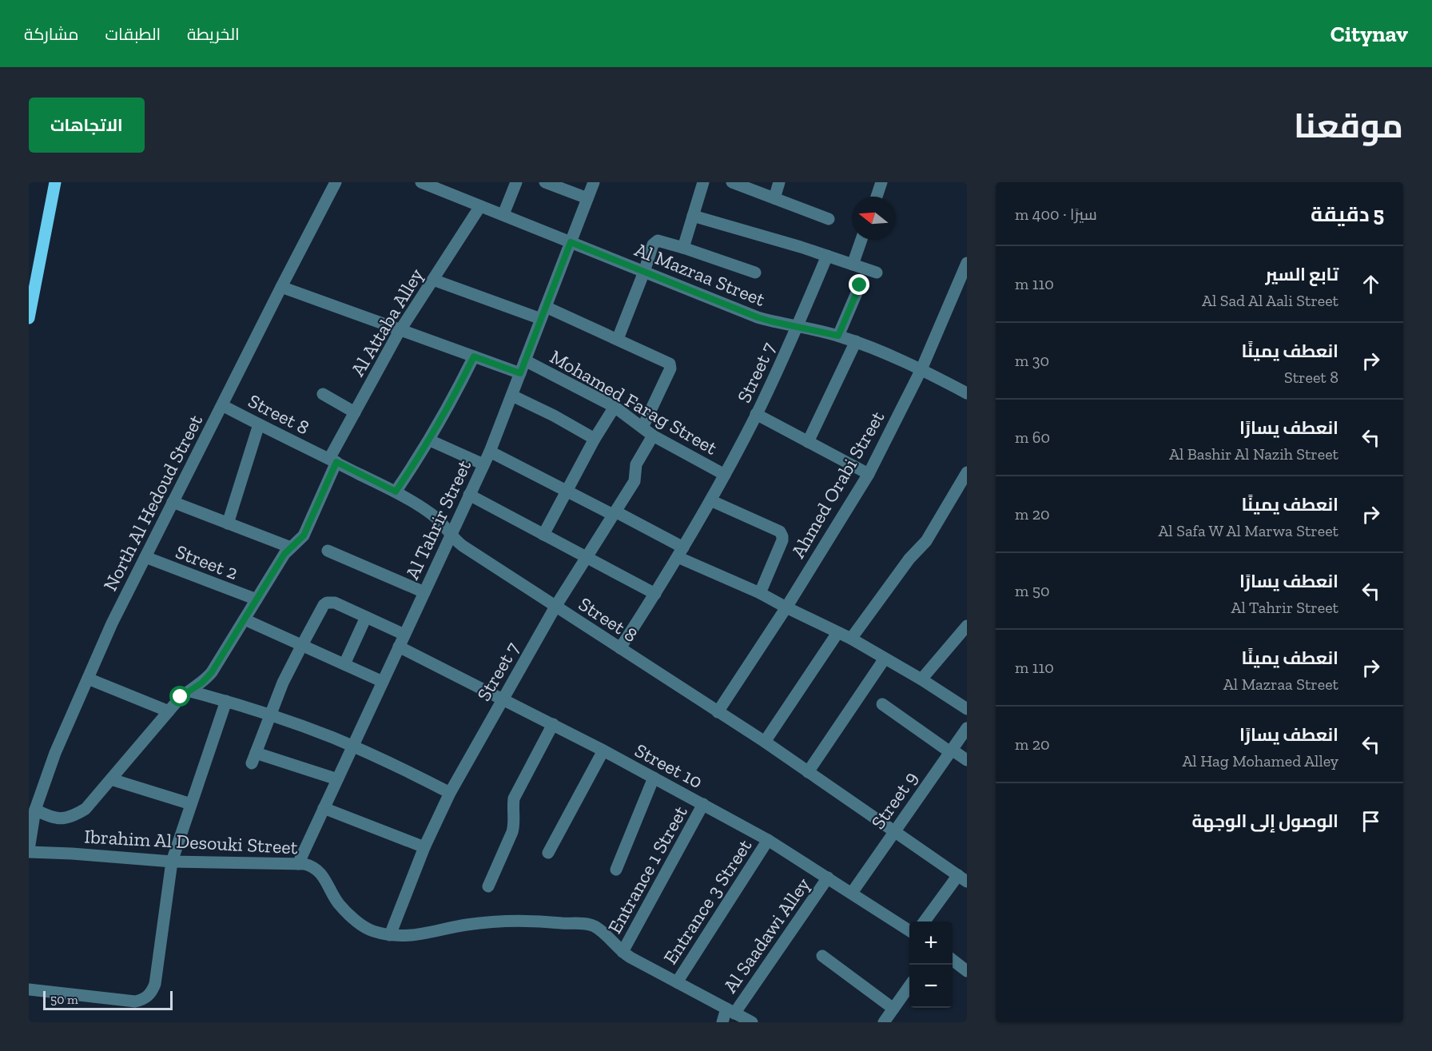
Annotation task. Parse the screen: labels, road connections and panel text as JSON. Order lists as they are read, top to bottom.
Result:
{
  "streets": {
    "street": [
      "Al Mazraa Street",
      "Al Attaba Alley",
      "Street 7",
      "Mohamed Farag Street",
      "Street 8",
      "Ahmed Orabi Street",
      "North Al Hedoud Street",
      "Al Tahrir Street",
      "Street 2",
      "Street 10",
      "Street 9",
      "Ibrahim Al Desouki Street",
      "Entrance 1 Street",
      "Entrance 3 Street",
      "Al Saadawi Alley"
    ]
  },
  "crossings": [
    ["Al Mazraa Street", "Al Attaba Alley"],
    ["Al Mazraa Street", "Street 7"],
    ["Al Mazraa Street", "Ahmed Orabi Street"],
    ["Al Mazraa Street", "Al Tahrir Street"],
    ["Al Attaba Alley", "Street 8"],
    ["Al Attaba Alley", "North Al Hedoud Street"],
    ["Al Attaba Alley", "Street 2"],
    ["Street 7", "Mohamed Farag Street"],
    ["Street 7", "Street 8"],
    ["Street 7", "Street 10"],
    ["Street 7", "Ibrahim Al Desouki Street"],
    ["Mohamed Farag Street", "Al Tahrir Street"],
    ["Street 8", "Ahmed Orabi Street"],
    ["Street 8", "North Al Hedoud Street"],
    ["Street 8", "Al Tahrir Street"],
    ["Street 8", "Street 9"],
    ["North Al Hedoud Street", "Street 2"],
    ["North Al Hedoud Street", "Ibrahim Al Desouki Street"],
    ["Al Tahrir Street", "Street 10"],
    ["Al Tahrir Street", "Ibrahim Al Desouki Street"],
    ["Street 10", "Street 9"],
    ["Street 10", "Entrance 1 Street"],
    ["Street 10", "Entrance 3 Street"],
    ["Street 10", "Al Saadawi Alley"],
    ["Ibrahim Al Desouki Street", "Entrance 1 Street"],
    ["Ibrahim Al Desouki Street", "Entrance 3 Street"],
    ["Ibrahim Al Desouki Street", "Al Saadawi Alley"]
  ],
  "scale_bar": "50 m",
  "north": "left",
  "page": {
    "header": "Citynav",
    "nav": ["الخريطة", "الطبقات", "مشاركة"],
    "title": "موقعنا",
    "buttons": "الاتجاهات",
    "heading": ["5 دقيقة", "سيرًا · 400 m"],
    "list": [
      ["تابع السير", "Al Sad Al Aali Street", "110 m"],
      ["انعطف يمينًا", "Street 8", "30 m"],
      ["انعطف يسارًا", "Al Bashir Al Nazih Street", "60 m"],
      ["انعطف يمينًا", "Al Safa W Al Marwa Street", "20 m"],
      ["انعطف يسارًا", "Al Tahrir Street", "50 m"],
      ["انعطف يمينًا", "Al Mazraa Street", "110 m"],
      ["انعطف يسارًا", "Al Hag Mohamed Alley", "20 m"],
      "الوصول إلى الوجهة"
    ],
    "map_buttons": ["+", "−"],
    "scale": "50 m"
  }
}
